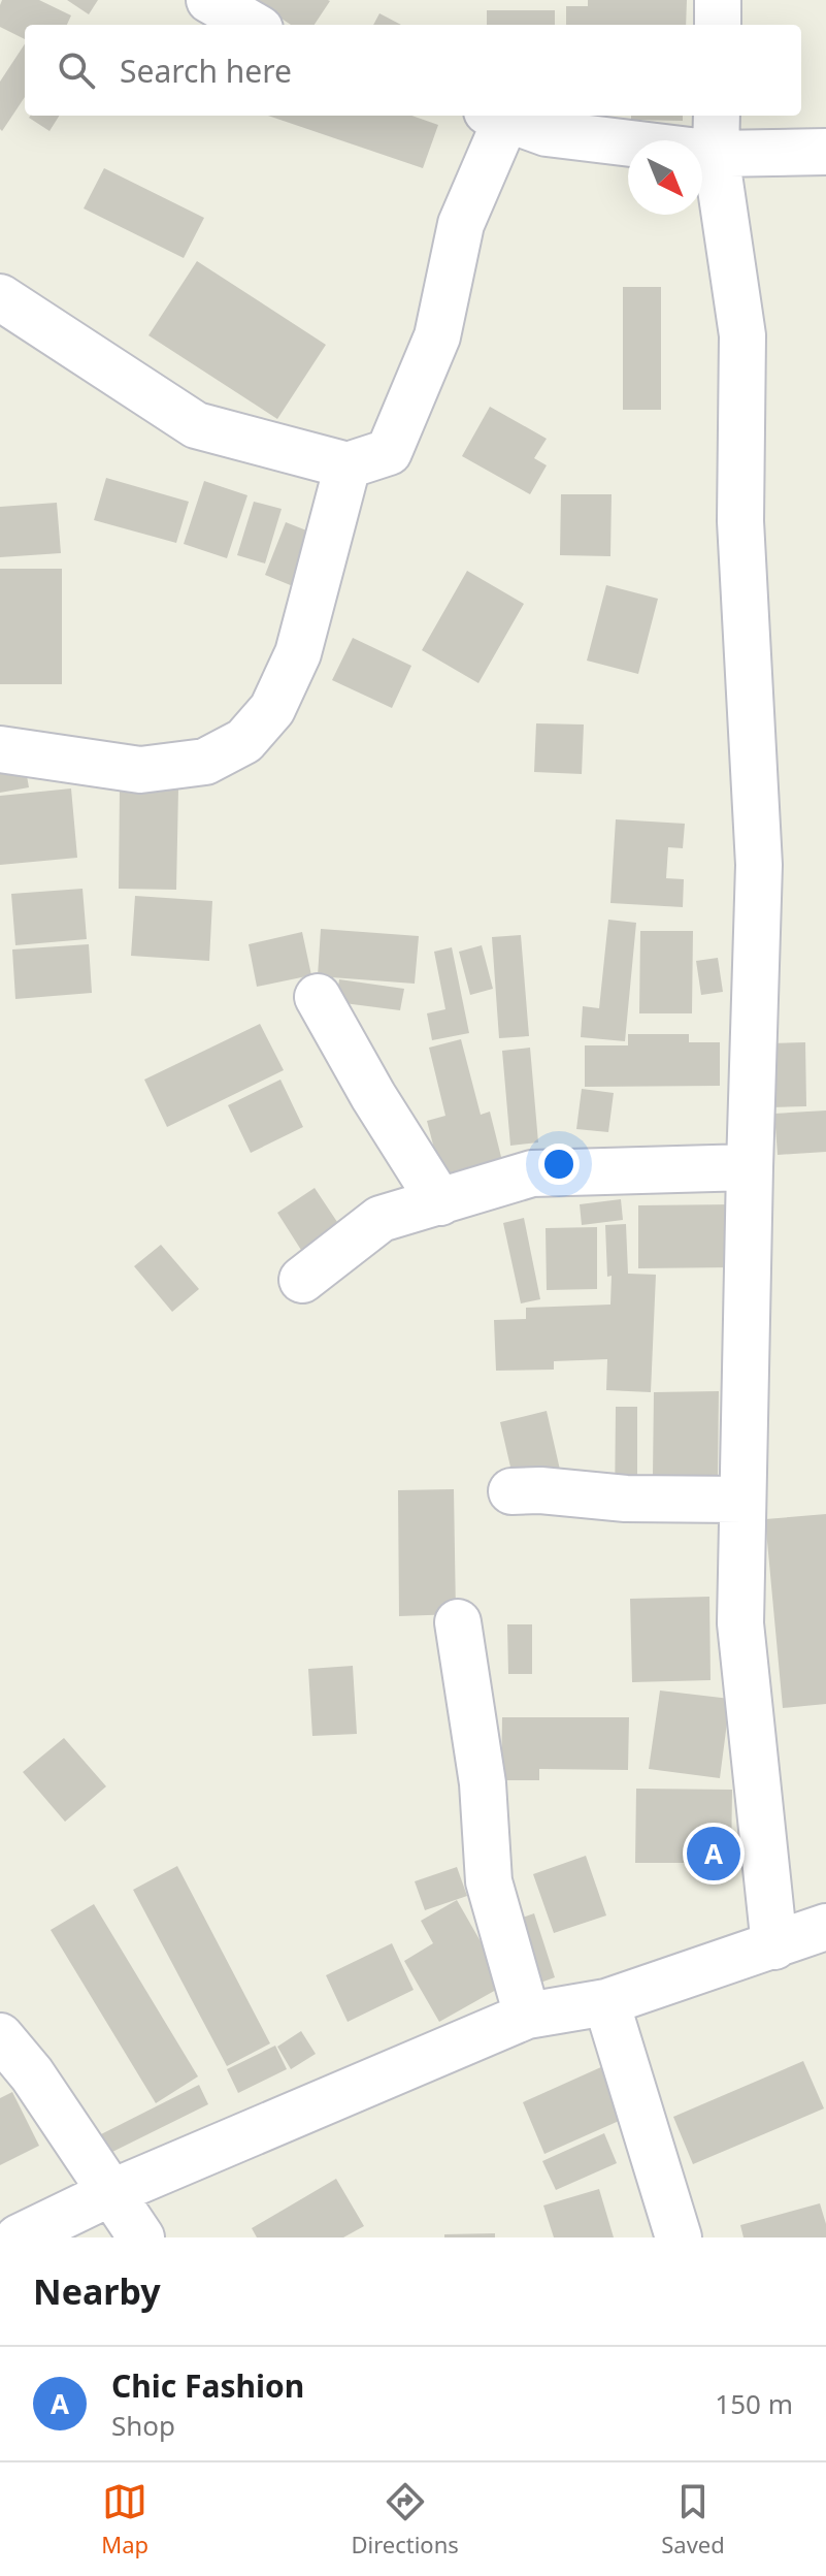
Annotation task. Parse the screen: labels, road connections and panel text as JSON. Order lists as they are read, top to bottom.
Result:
{
  "north": "bottom right",
  "page": {
    "search": "Search here",
    "pins": "A",
    "heading": "Nearby",
    "list": [
      {
        "mark": "A",
        "name": "Chic Fashion",
        "note": "Shop",
        "value": "150 m"
      }
    ],
    "nav": ["Map", "Directions", "Saved"]
  }
}
